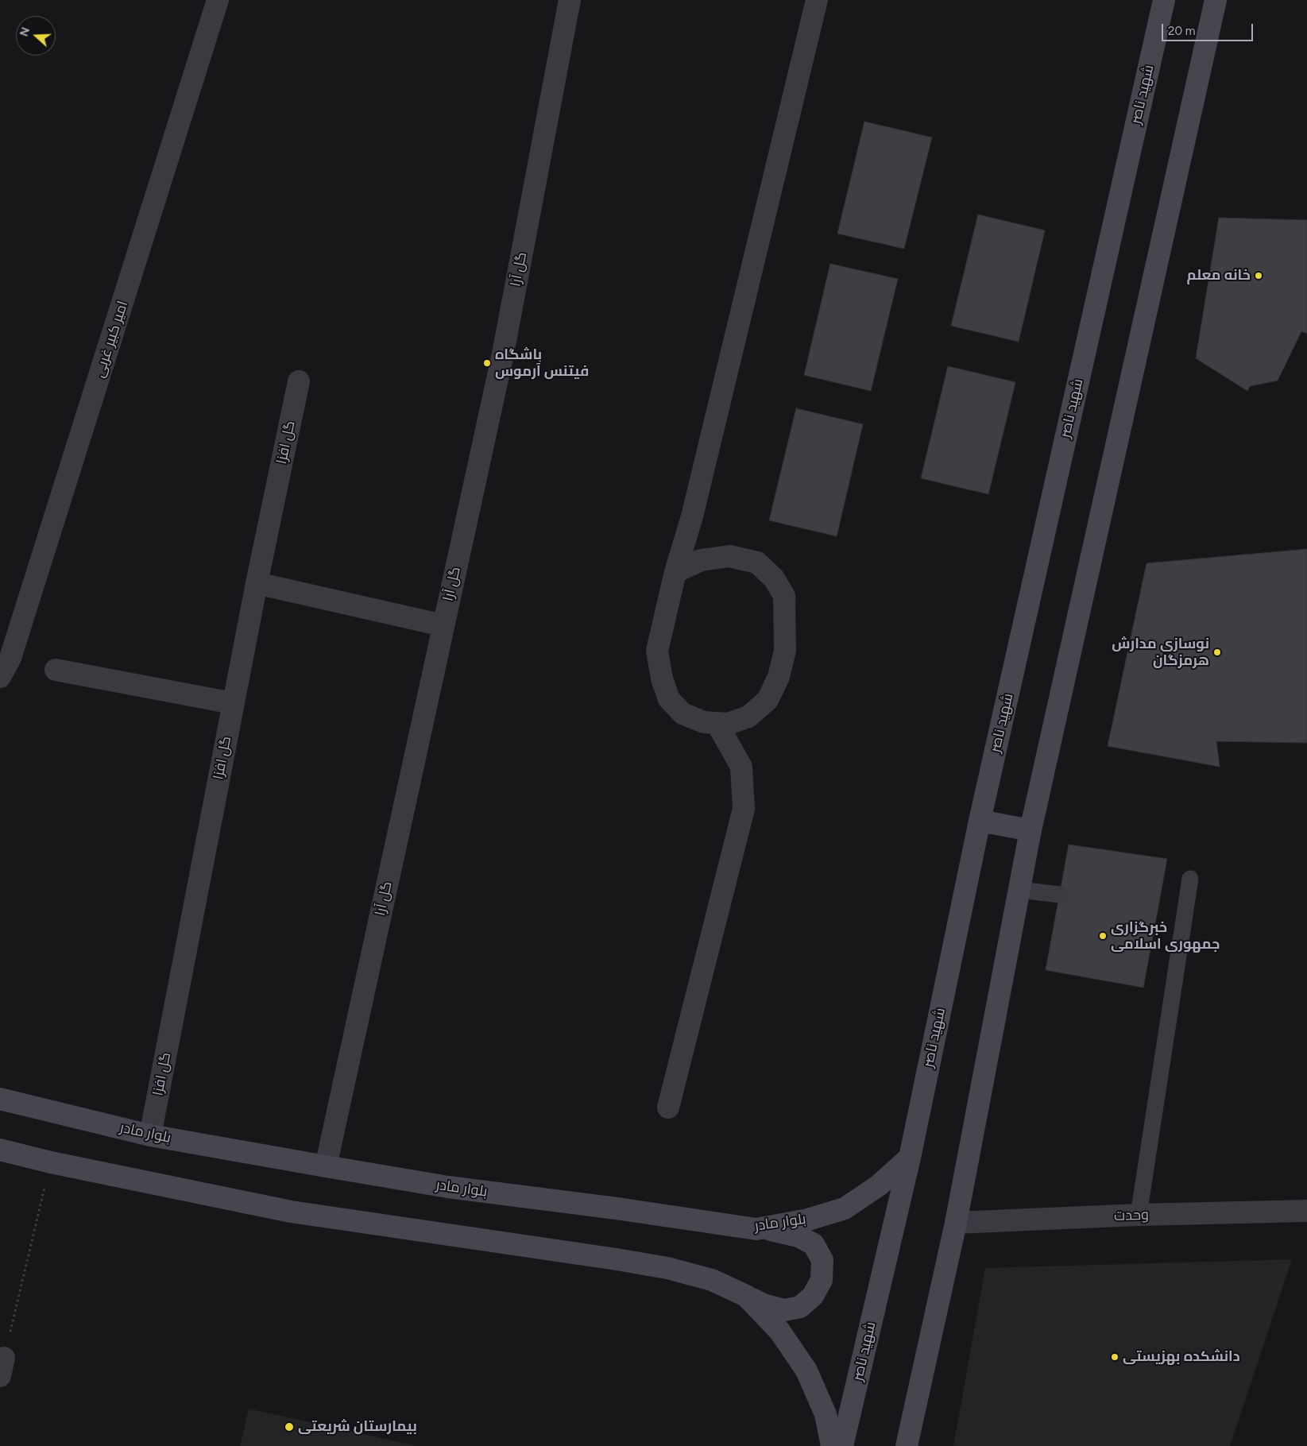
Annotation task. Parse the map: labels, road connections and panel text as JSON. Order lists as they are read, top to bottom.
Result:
{
  "streets": {
    "main road": ["شهید ناصر", "بلوار مادر"],
    "street": [
      "گل آرا",
      "امیر کبیر غربی",
      "گل افزا",
      "وحدت"
    ]
  },
  "crossings": [
    ["شهید ناصر", "بلوار مادر"],
    ["گل آرا", "بلوار مادر"],
    ["گل افزا", "بلوار مادر"]
  ],
  "places": [
    "خانه معلم",
    "باشگاه فیتنس آرموس",
    "نوسازی مدارش هرمزگان",
    "خبرگزاری جمهوری اسلامی",
    "دانشکده بهزیستی",
    "بیمارستان شریعتی"
  ],
  "scale_bar": "20 m",
  "north": "left"
}
